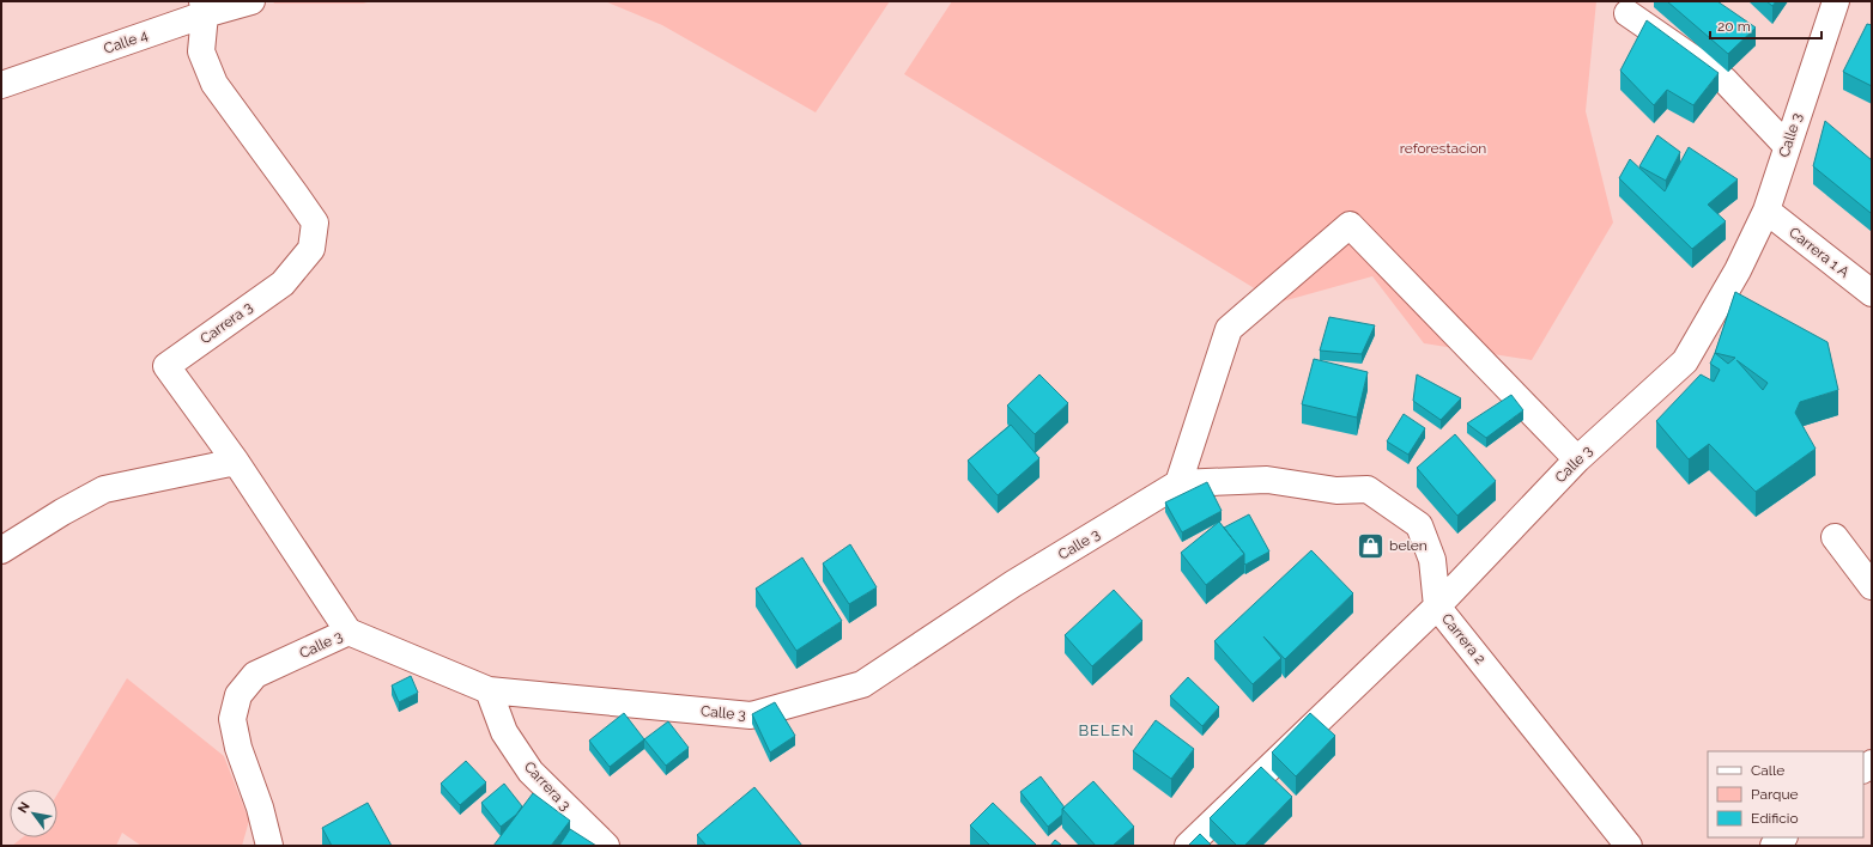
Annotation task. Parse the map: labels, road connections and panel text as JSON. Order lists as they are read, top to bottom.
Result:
{
  "streets": {
    "street": [
      "Calle 4",
      "Calle 3",
      "Carrera 1 A",
      "Carrera 3",
      "Carrera 2"
    ]
  },
  "crossings": [
    ["Calle 4", "Carrera 3"],
    ["Calle 3", "Carrera 1 A"],
    ["Calle 3", "Carrera 3"],
    ["Calle 3", "Carrera 2"]
  ],
  "districts": ["BELEN"],
  "parks": ["reforestacion"],
  "places": {
    "shop": ["belen"]
  },
  "legend": ["Calle", "Parque", "Edificio"],
  "scale_bar": "20 m",
  "north": "top left"
}
